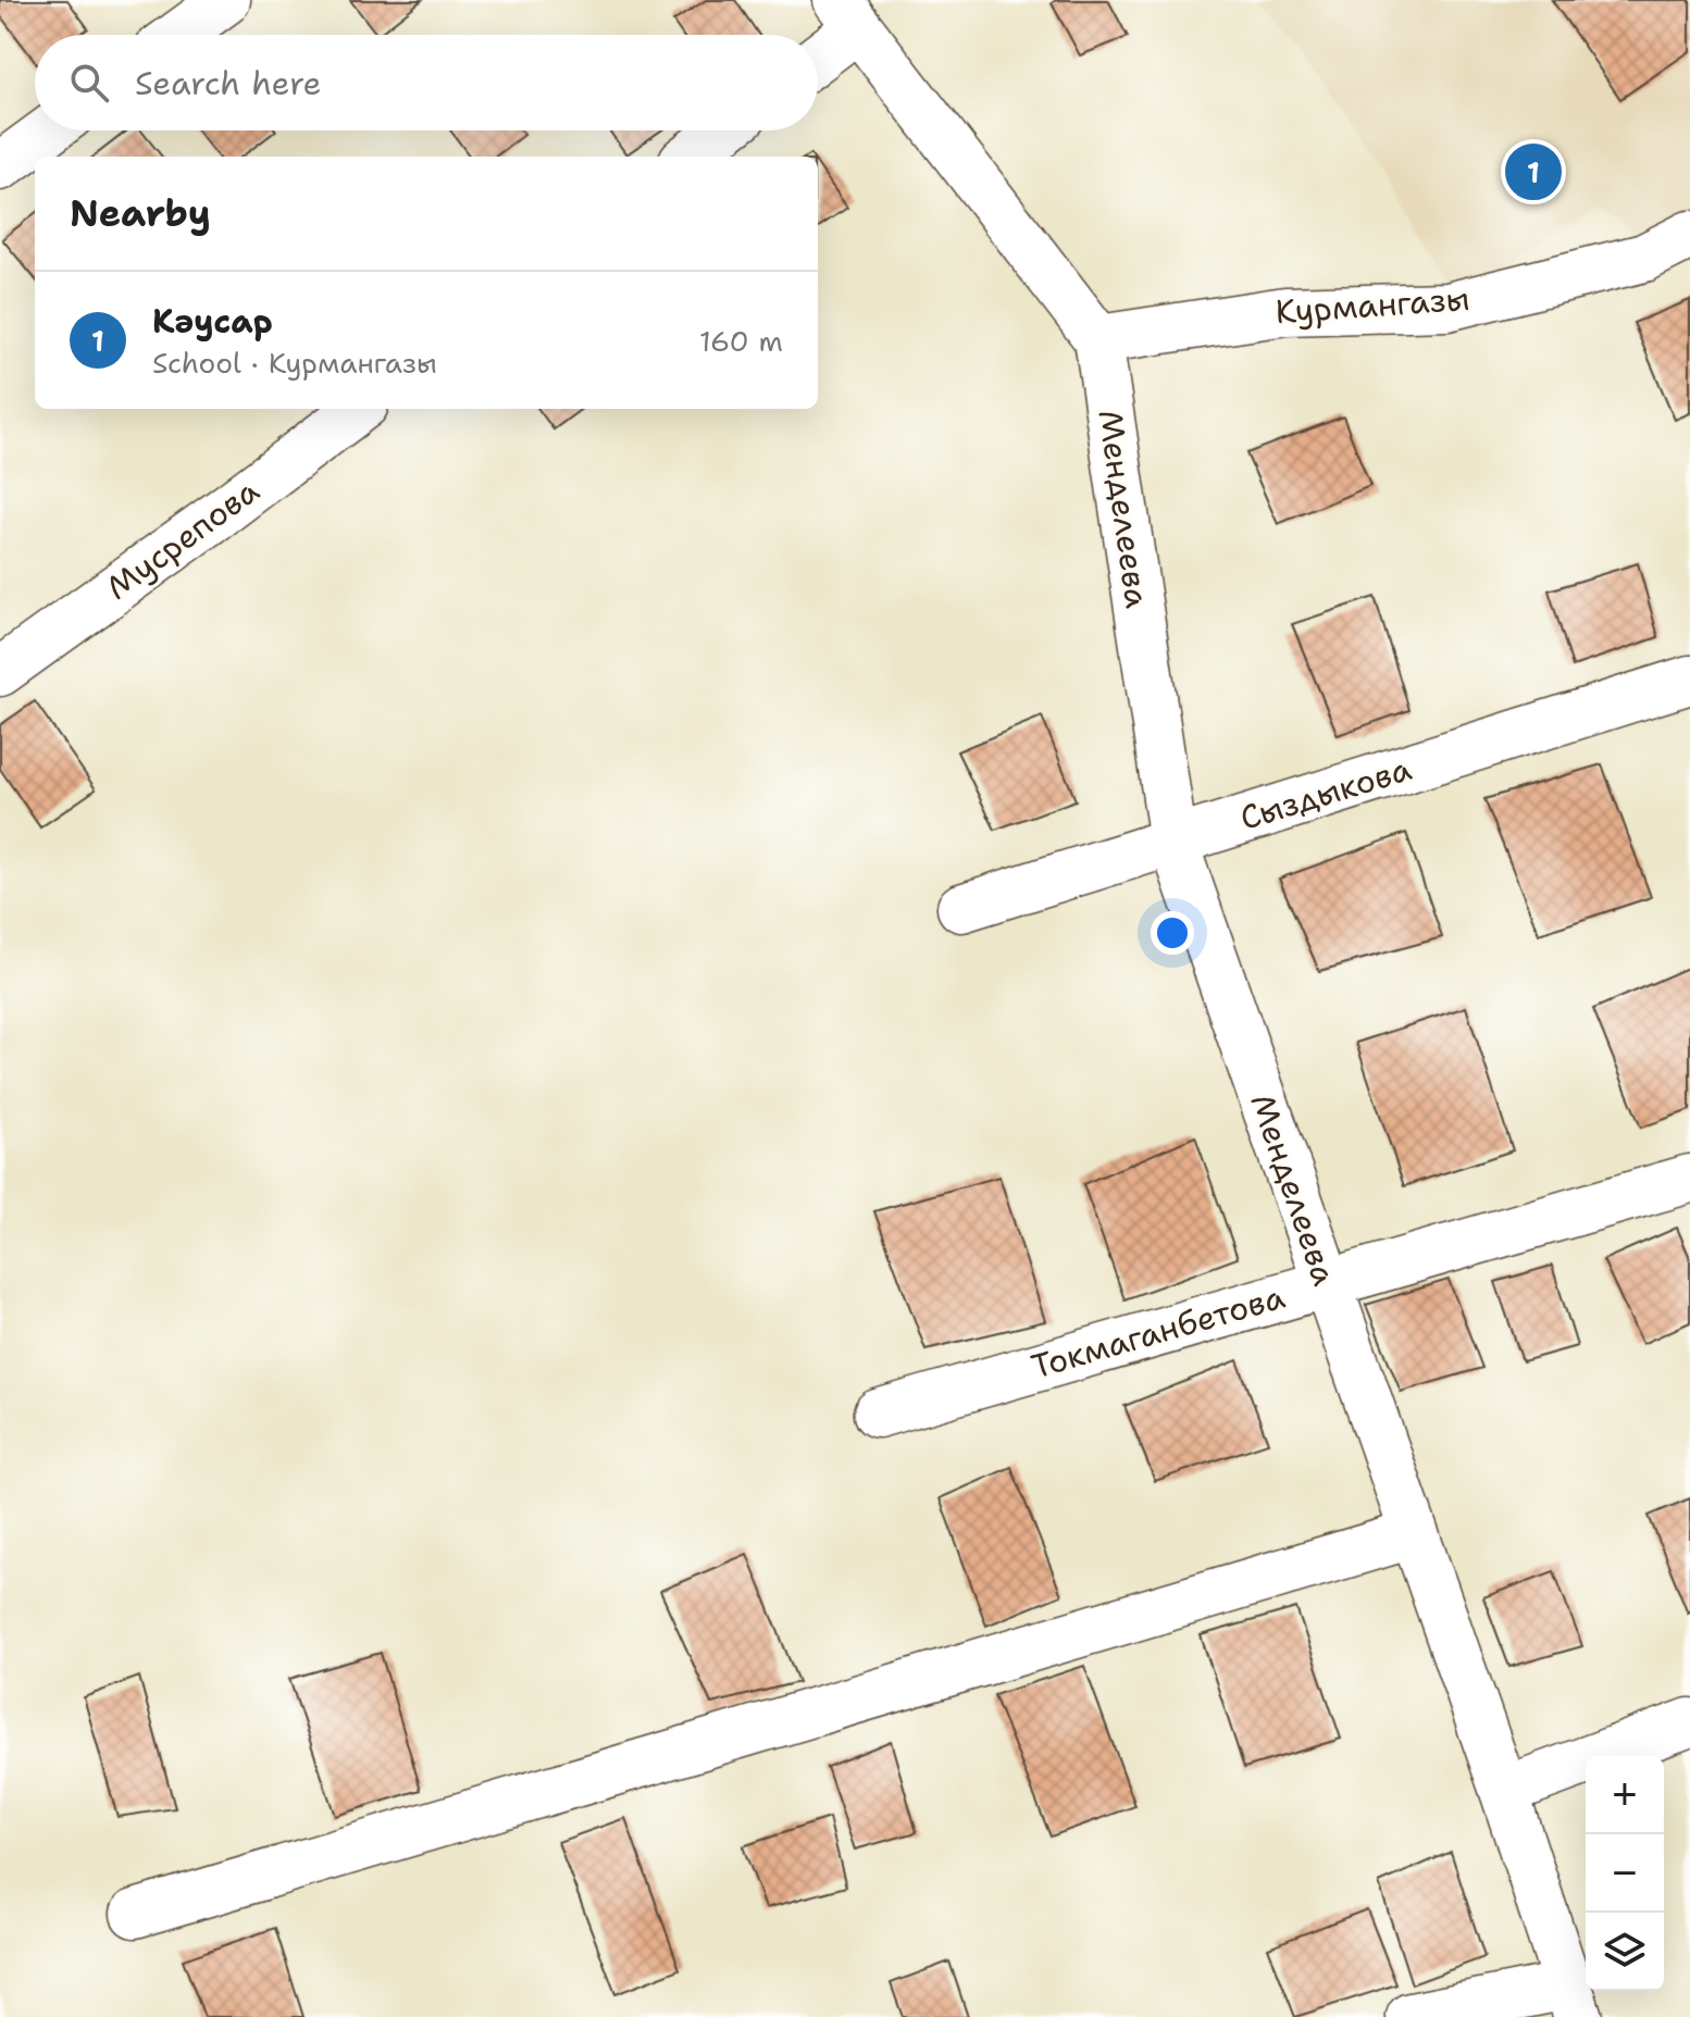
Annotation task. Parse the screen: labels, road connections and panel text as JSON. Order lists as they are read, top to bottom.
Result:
{
  "streets": {
    "street": [
      "Курмангазы",
      "Менделеева",
      "Мусрепова",
      "Сыздыкова",
      "Токмаганбетова"
    ]
  },
  "crossings": [
    ["Курмангазы", "Менделеева"],
    ["Менделеева", "Сыздыкова"],
    ["Менделеева", "Токмаганбетова"]
  ],
  "page": {
    "search": "Search here",
    "pins": "1",
    "heading": "Nearby",
    "list": [
      {
        "mark": "1",
        "name": "Кәусар",
        "note": "School · Курмангазы",
        "value": "160 m"
      }
    ],
    "map_buttons": ["+", "−"]
  }
}
